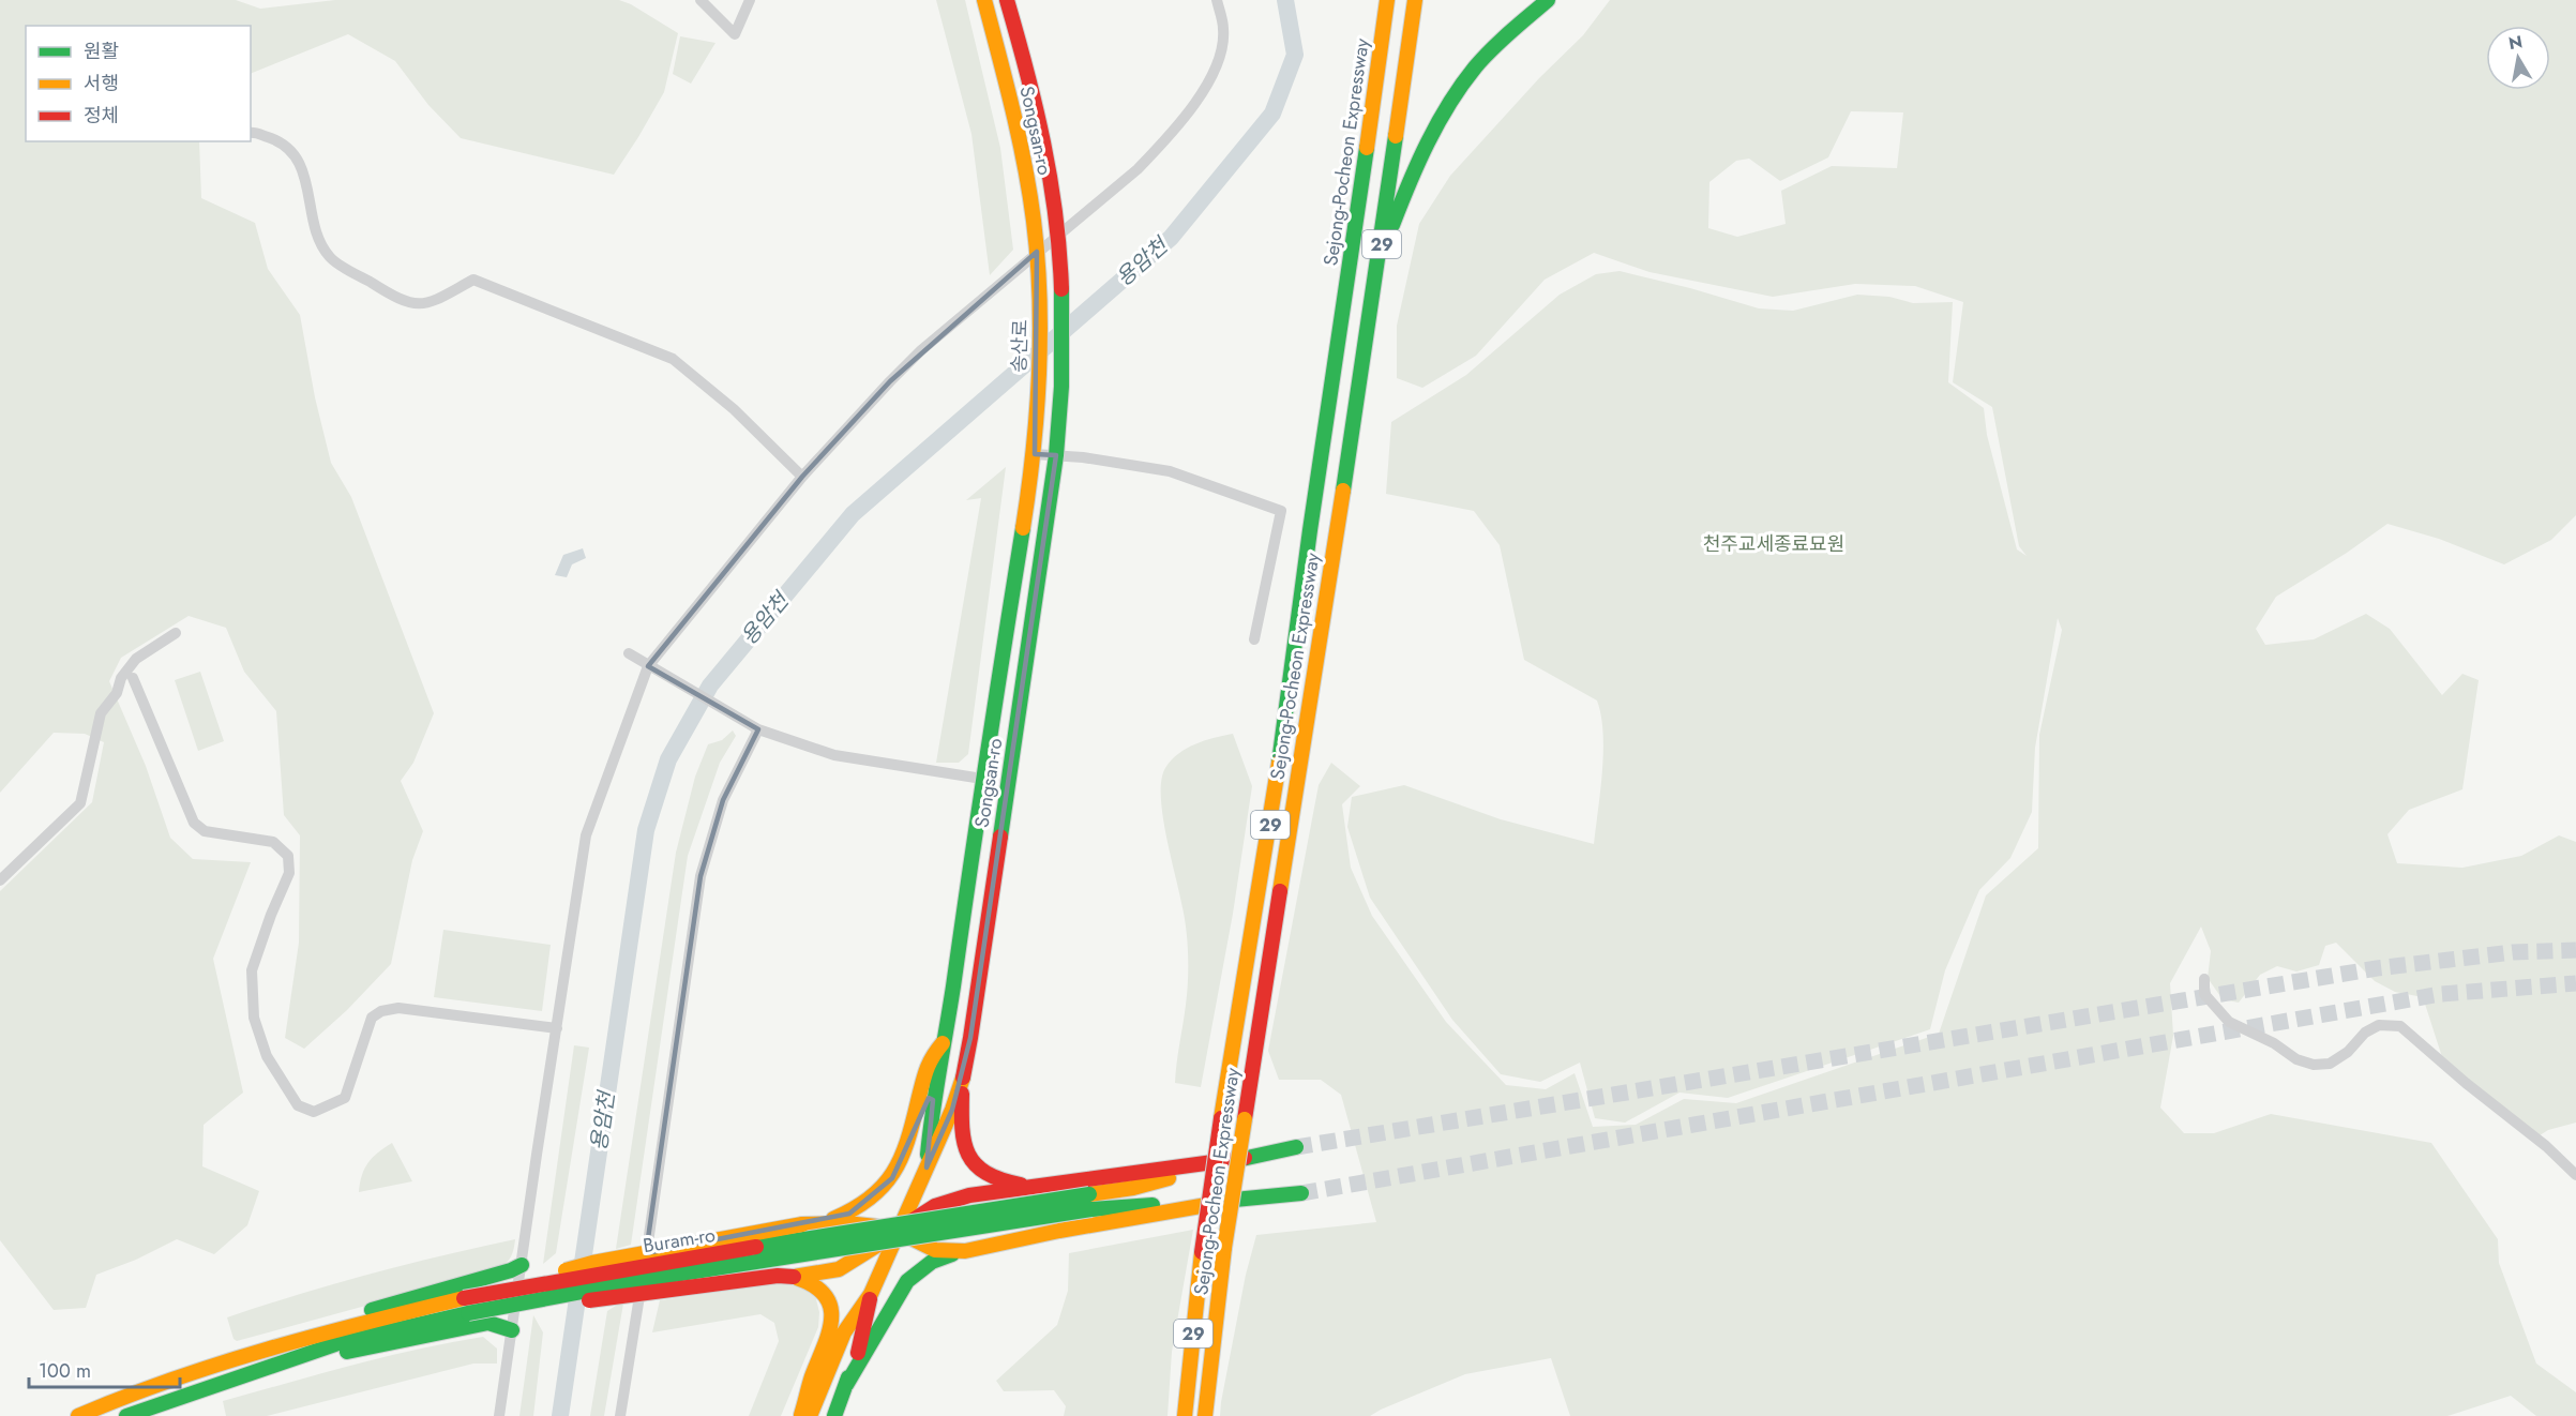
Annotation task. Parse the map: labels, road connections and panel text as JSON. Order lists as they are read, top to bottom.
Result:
{
  "streets": {
    "main road": [
      "Songsan-ro",
      "Sejong-Pocheon Expressway",
      "29",
      "송산로",
      "Buram-ro"
    ]
  },
  "crossings": [
    ["Songsan-ro", "송산로"]
  ],
  "water": ["용암천"],
  "parks": ["천주교세종료묘원"],
  "legend": ["원활", "서행", "정체"],
  "scale_bar": "100 m",
  "north": "top"
}
